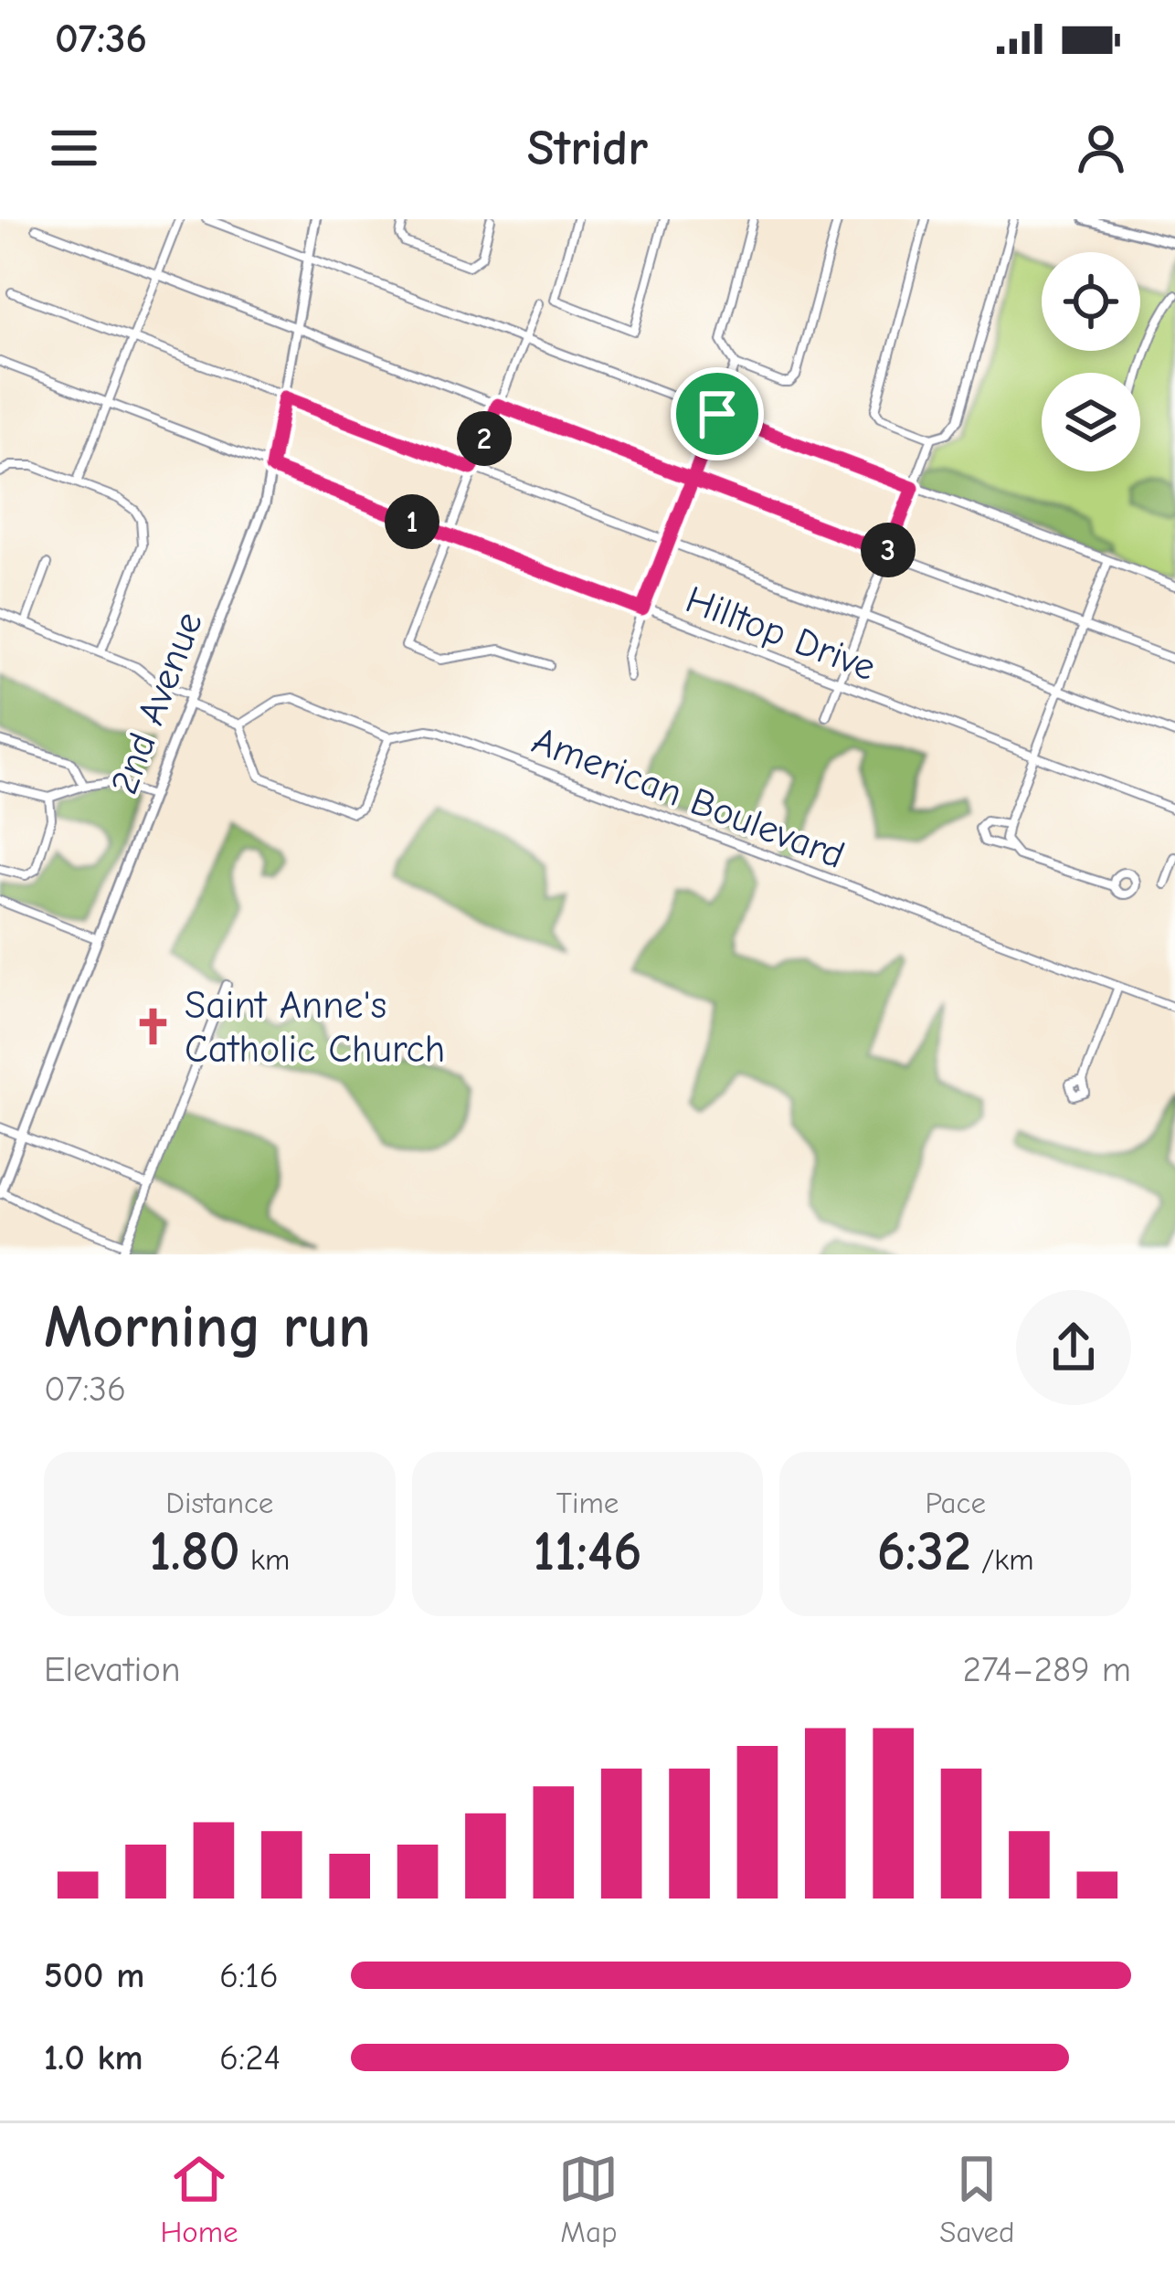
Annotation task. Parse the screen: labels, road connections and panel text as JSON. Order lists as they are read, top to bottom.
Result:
{
  "streets": {
    "street": ["Hilltop Drive", "2nd Avenue", "American Boulevard"]
  },
  "crossings": [
    ["Hilltop Drive", "2nd Avenue"]
  ],
  "places": {
    "church": ["Saint Anne's Catholic Church"]
  },
  "page": {
    "status": "07:36",
    "header": "Stridr",
    "pins": ["2", "1", "3"],
    "heading": ["Morning run", "07:36"],
    "stats": [
      ["Distance", "1.80 km"],
      ["Time", "11:46"],
      ["Pace", "6:32 /km"]
    ],
    "chart": ["Elevation", "274–289 m"],
    "list": [
      {
        "name": "500 m",
        "note": "6:16"
      },
      {
        "name": "1.0 km",
        "note": "6:24"
      }
    ],
    "tabs": ["Home", "Map", "Saved"]
  }
}
